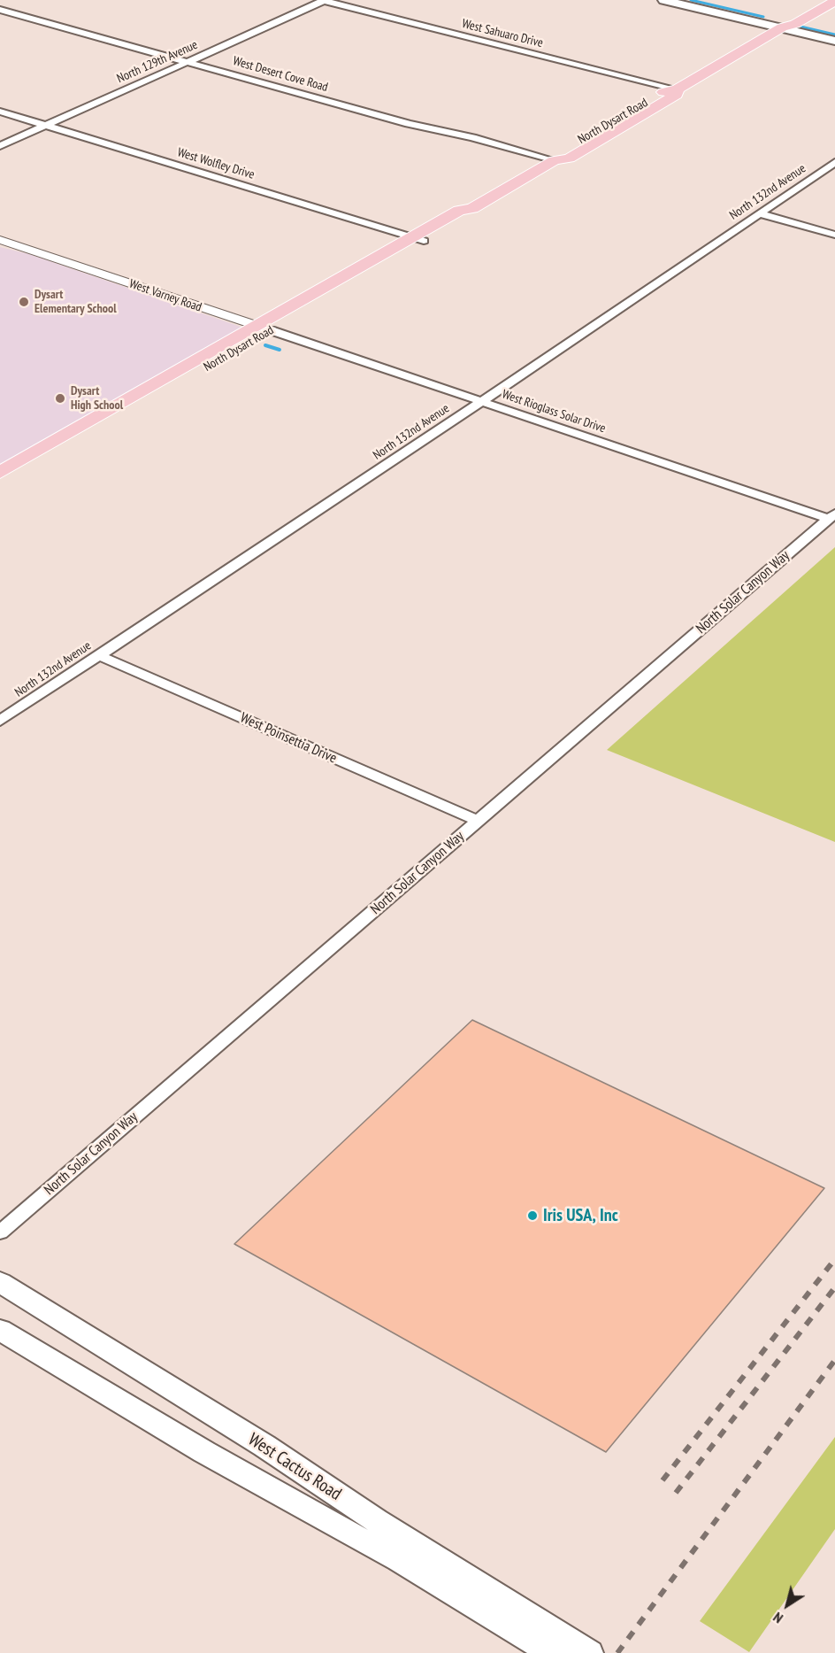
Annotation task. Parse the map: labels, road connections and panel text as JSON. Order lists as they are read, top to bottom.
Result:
{
  "streets": {
    "main road": ["North Dysart Road", "West Cactus Road"],
    "street": [
      "West Sahuaro Drive",
      "North 129th Avenue",
      "West Desert Cove Road",
      "West Wolfley Drive",
      "North 132nd Avenue",
      "West Varney Road",
      "West Rioglass Solar Drive",
      "North Solar Canyon Way",
      "West Poinsettia Drive"
    ]
  },
  "crossings": [
    ["West Sahuaro Drive", "North 129th Avenue"],
    ["West Sahuaro Drive", "North Dysart Road"],
    ["North 129th Avenue", "West Desert Cove Road"],
    ["North 129th Avenue", "West Wolfley Drive"],
    ["West Desert Cove Road", "North Dysart Road"],
    ["North Dysart Road", "West Wolfley Drive"],
    ["North Dysart Road", "West Varney Road"],
    ["North Dysart Road", "West Rioglass Solar Drive"],
    ["North 132nd Avenue", "West Rioglass Solar Drive"],
    ["North 132nd Avenue", "West Poinsettia Drive"],
    ["West Varney Road", "West Rioglass Solar Drive"],
    ["West Rioglass Solar Drive", "North Solar Canyon Way"],
    ["North Solar Canyon Way", "West Poinsettia Drive"]
  ],
  "places": ["Dysart Elementary School", "Dysart High School", "Iris USA, Inc"],
  "north": "bottom left"
}
